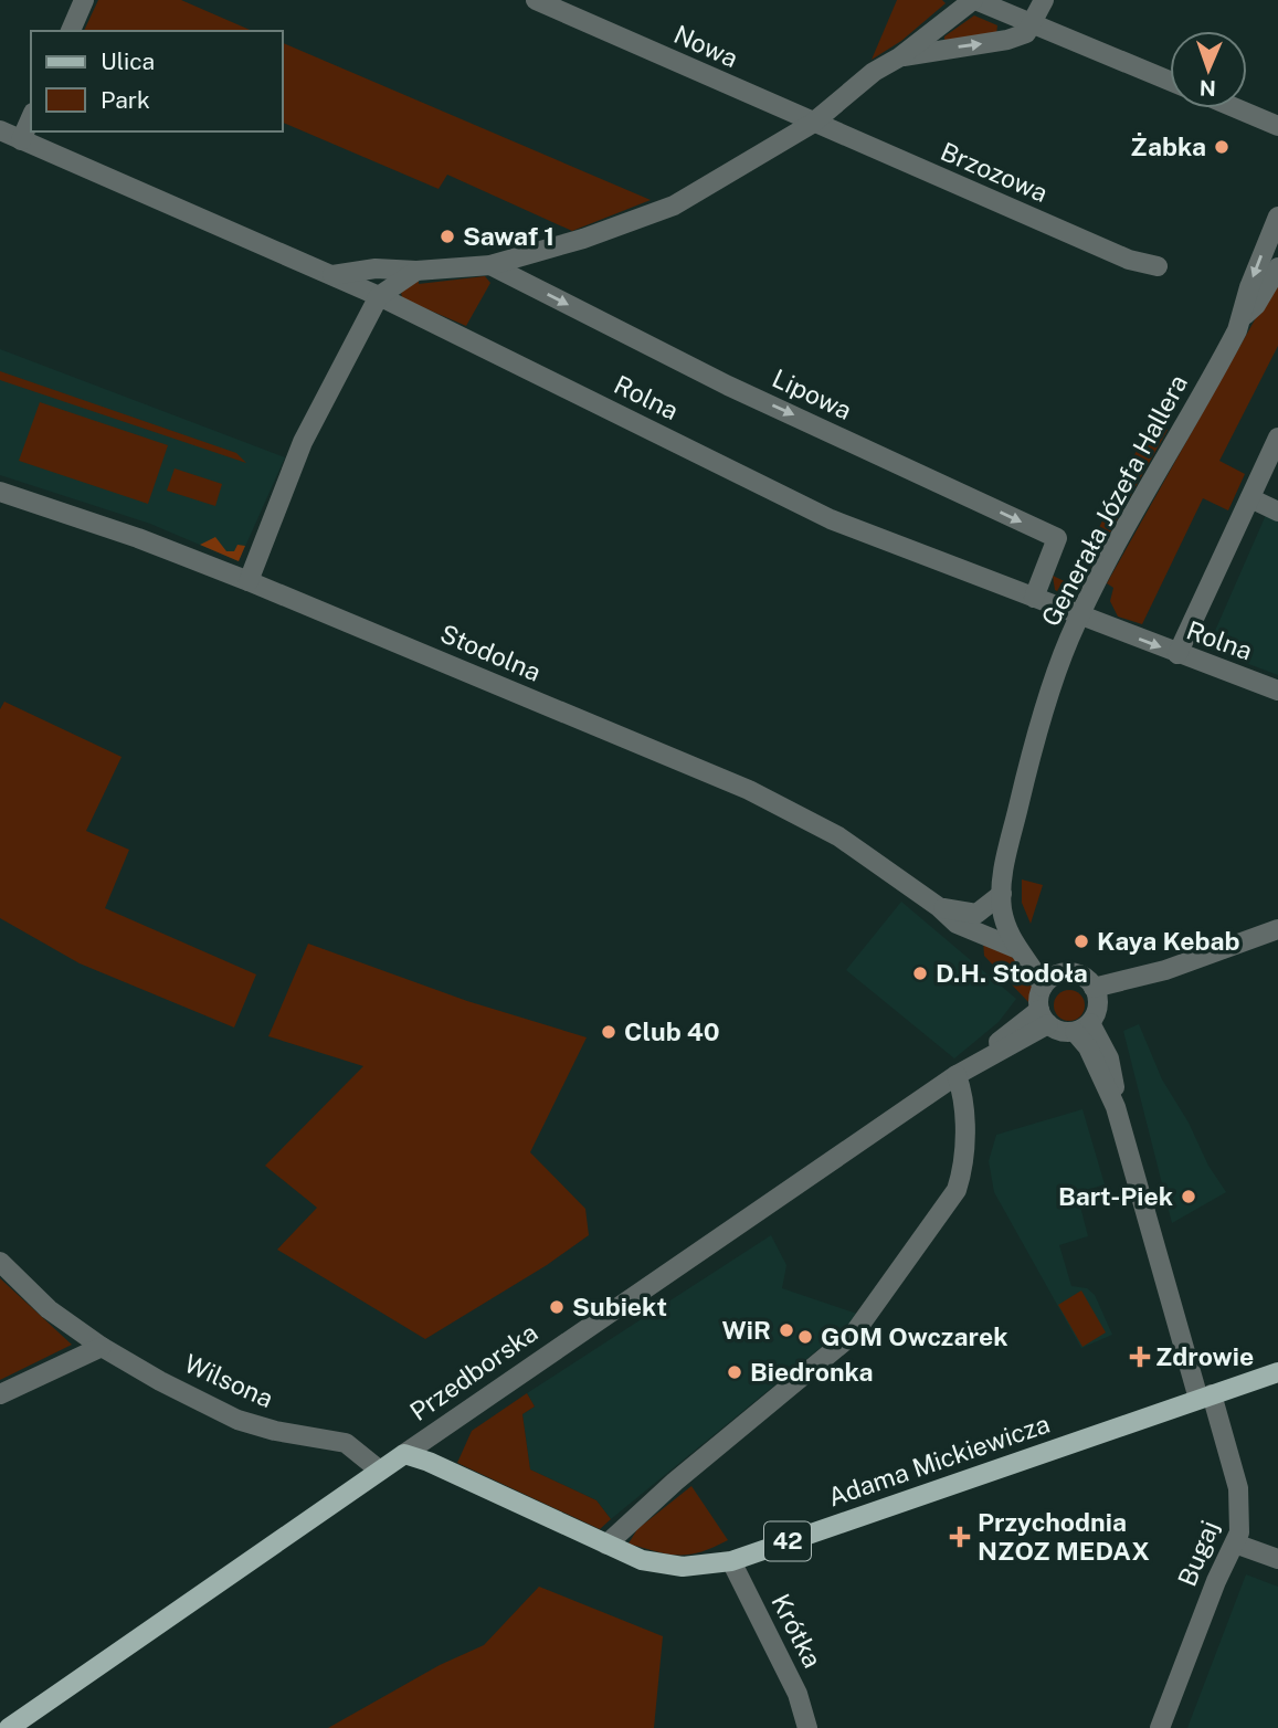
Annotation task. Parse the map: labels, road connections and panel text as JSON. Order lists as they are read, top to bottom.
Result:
{
  "streets": {
    "main road": ["Przedborska", "Adama Mickiewicza", "42"],
    "street": [
      "Nowa",
      "Brzozowa",
      "Lipowa",
      "Rolna",
      "Generała Józefa Hallera",
      "Stodolna",
      "Wilsona",
      "Bugaj",
      "Krótka"
    ]
  },
  "crossings": [
    ["Nowa", "Brzozowa"],
    ["Lipowa", "Rolna"],
    ["Rolna", "Generała Józefa Hallera"],
    ["Generała Józefa Hallera", "Stodolna"],
    ["Generała Józefa Hallera", "Przedborska"],
    ["Generała Józefa Hallera", "Bugaj"],
    ["Przedborska", "Wilsona"],
    ["Przedborska", "Adama Mickiewicza"],
    ["Przedborska", "Bugaj"],
    ["Adama Mickiewicza", "Bugaj"],
    ["Adama Mickiewicza", "Krótka"]
  ],
  "one_way": ["Lipowa"],
  "places": {
    "other": [
      "Żabka",
      "Sawaf 1",
      "Kaya Kebab",
      "D.H. Stodoła",
      "Club 40",
      "Bart-Piek",
      "Subiekt",
      "WiR",
      "GOM Owczarek",
      "Biedronka"
    ],
    "health": ["Zdrowie", "Przychodnia NZOZ MEDAX"]
  },
  "legend": ["Ulica", "Park"],
  "north": "bottom"
}
